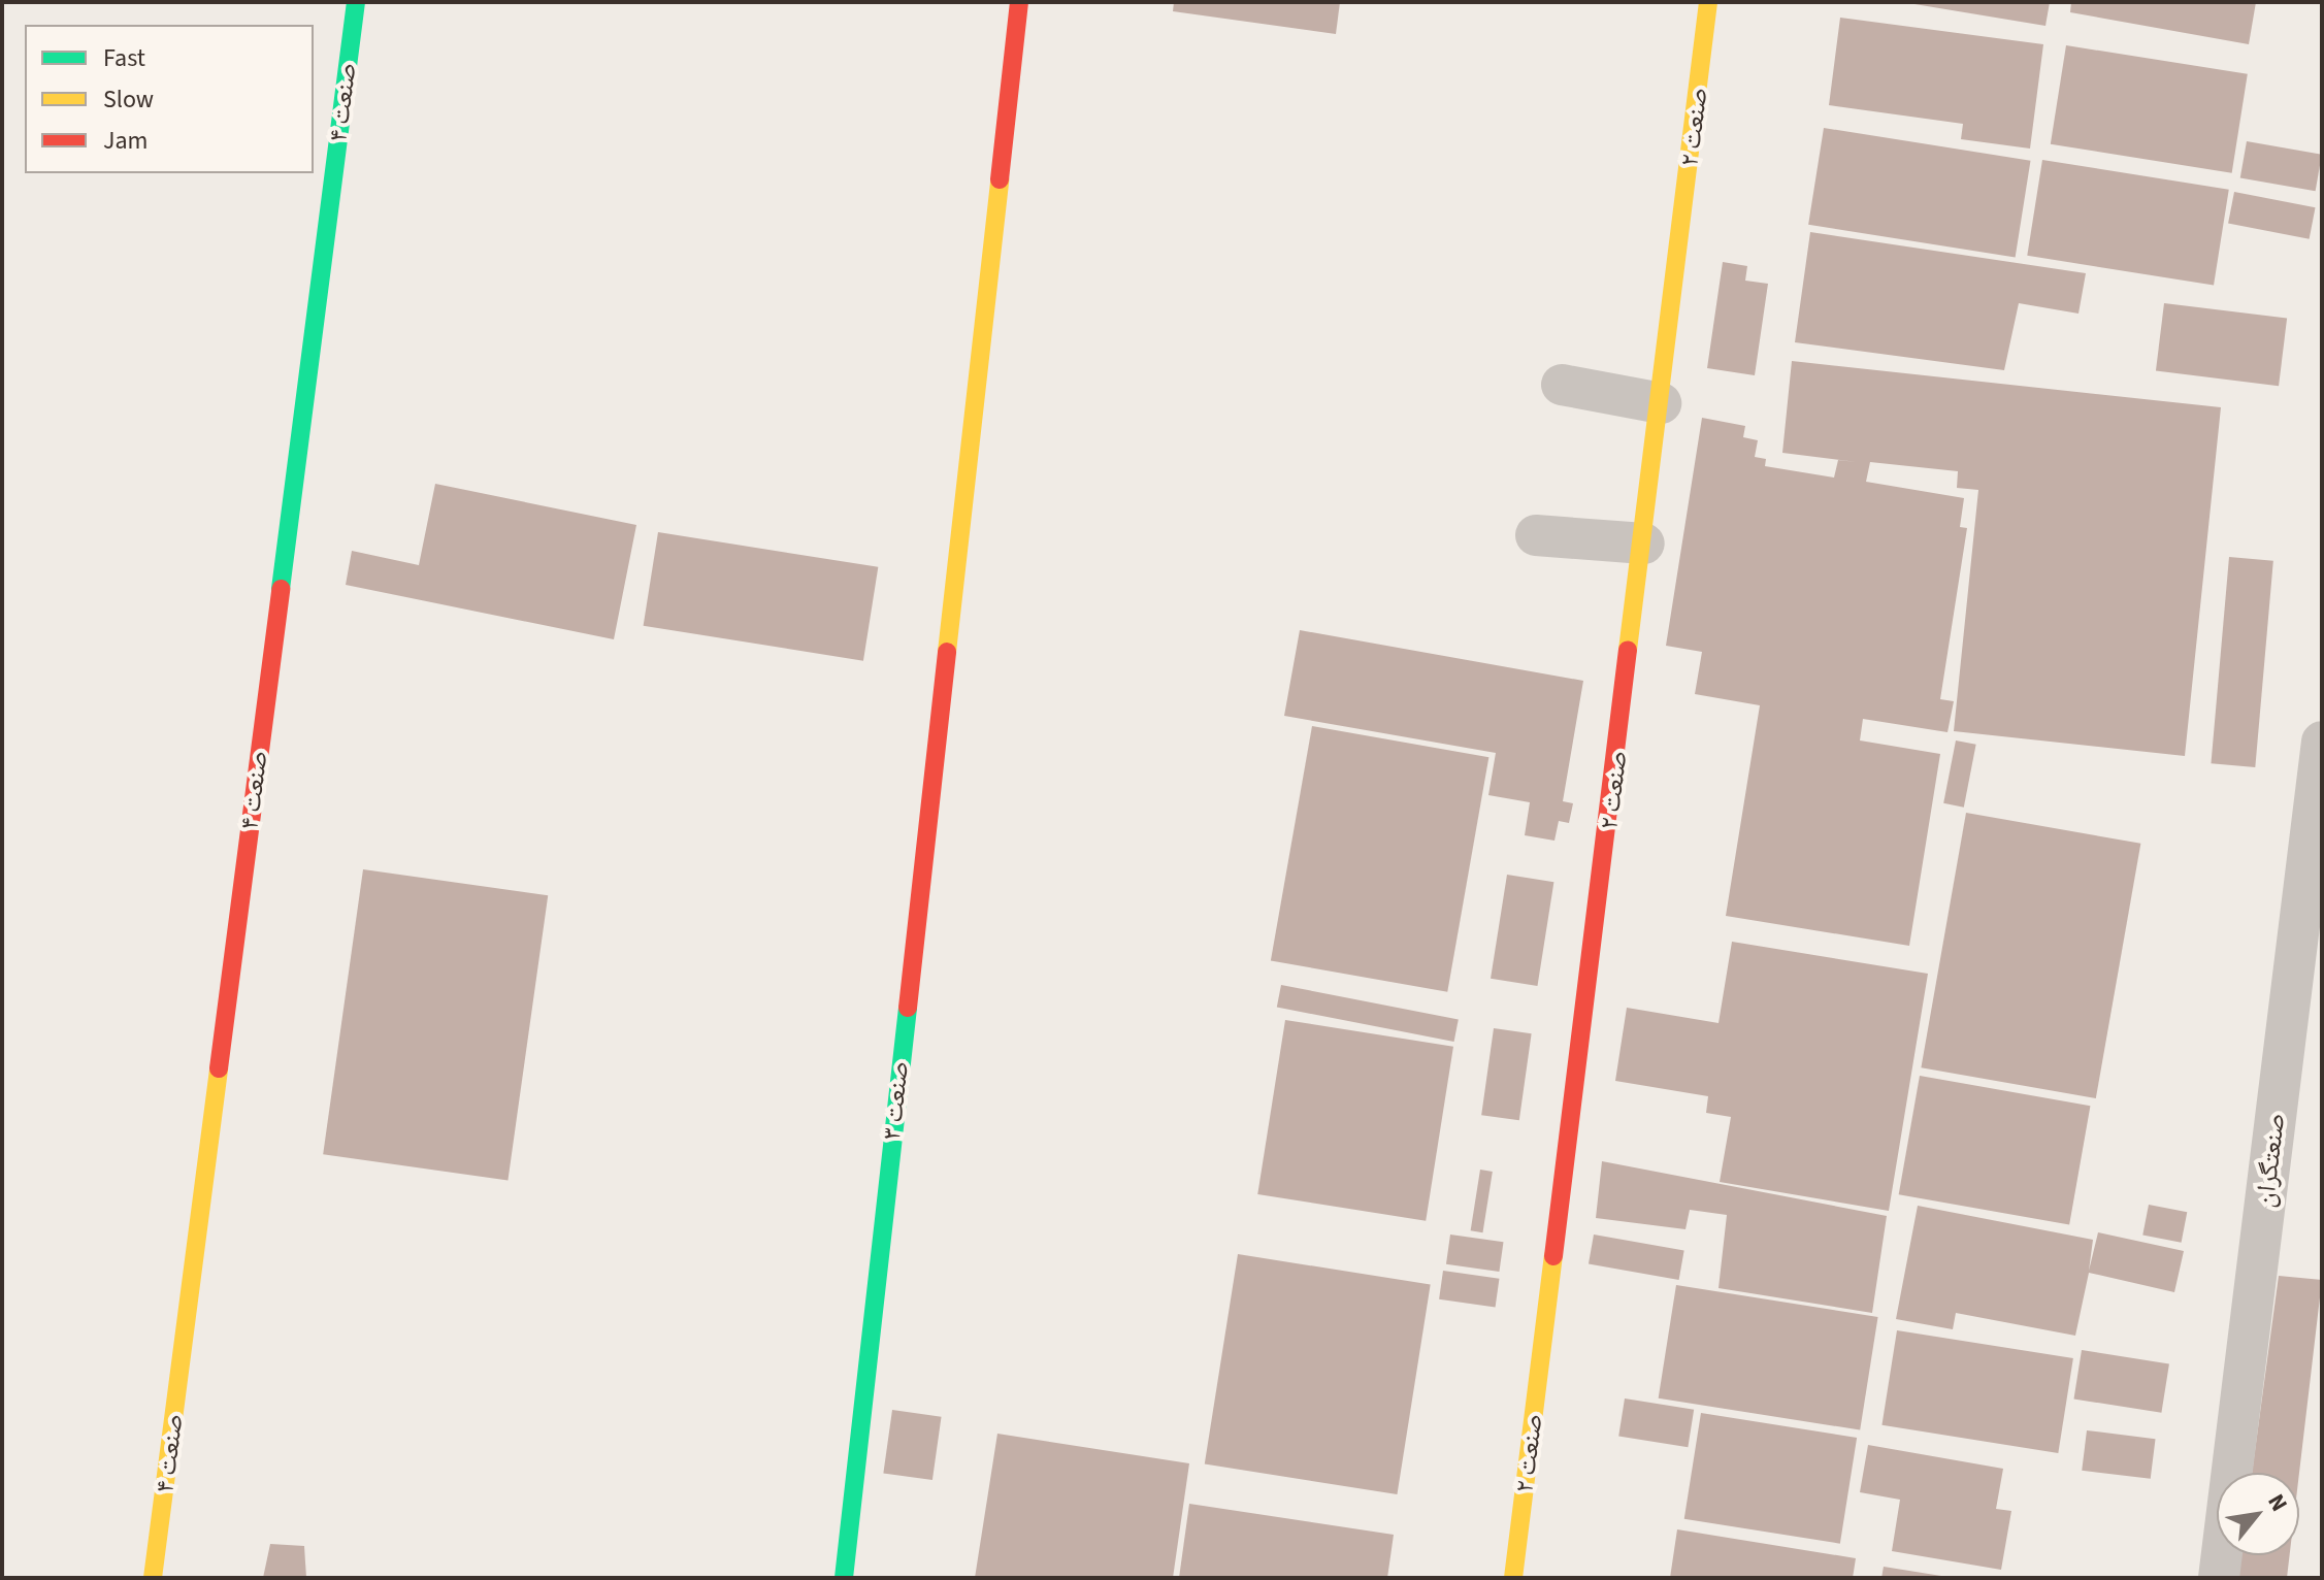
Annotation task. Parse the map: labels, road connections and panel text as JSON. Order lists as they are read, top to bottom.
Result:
{
  "streets": {
    "street": [
      "صنعت ۴",
      "صنعت ۲",
      "صنعت ۳",
      "صنعتگران"
    ]
  },
  "legend": ["Fast", "Slow", "Jam"],
  "north": "top right"
}
